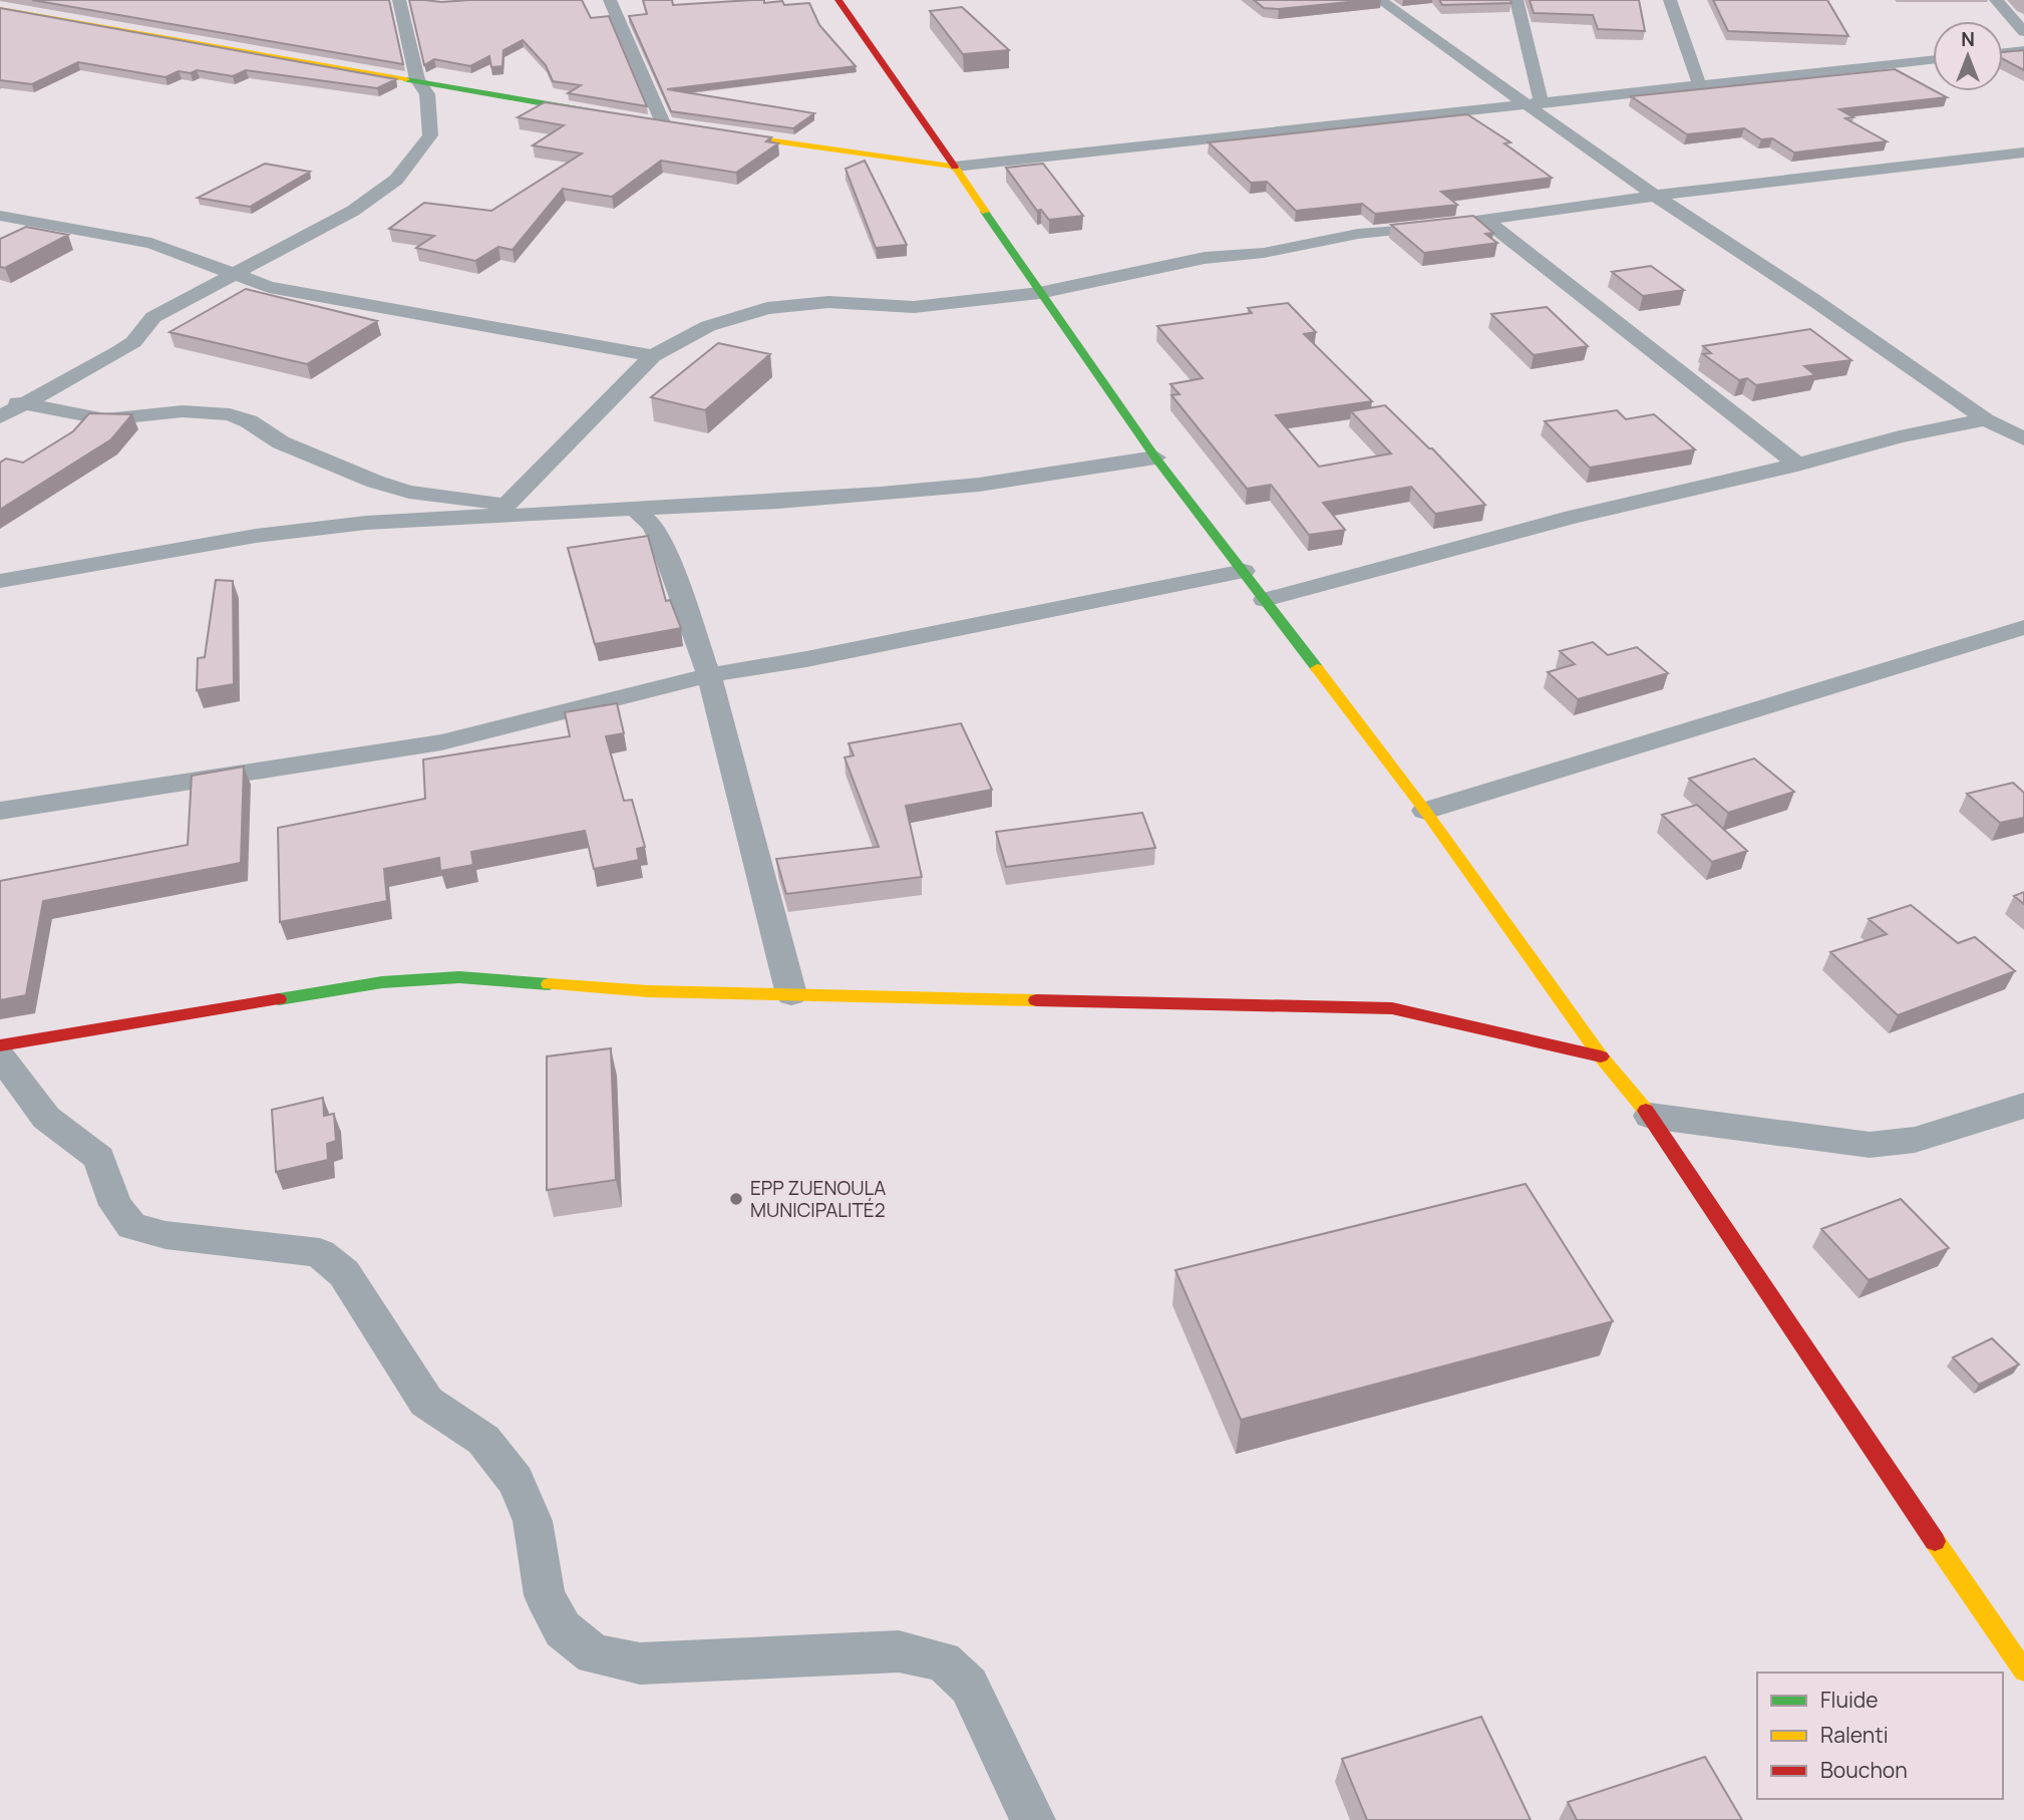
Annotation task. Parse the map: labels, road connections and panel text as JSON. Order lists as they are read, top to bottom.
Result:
{
  "places": ["EPP ZUENOULA MUNICIPALITÉ2"],
  "legend": ["Fluide", "Ralenti", "Bouchon"],
  "north": "top"
}
